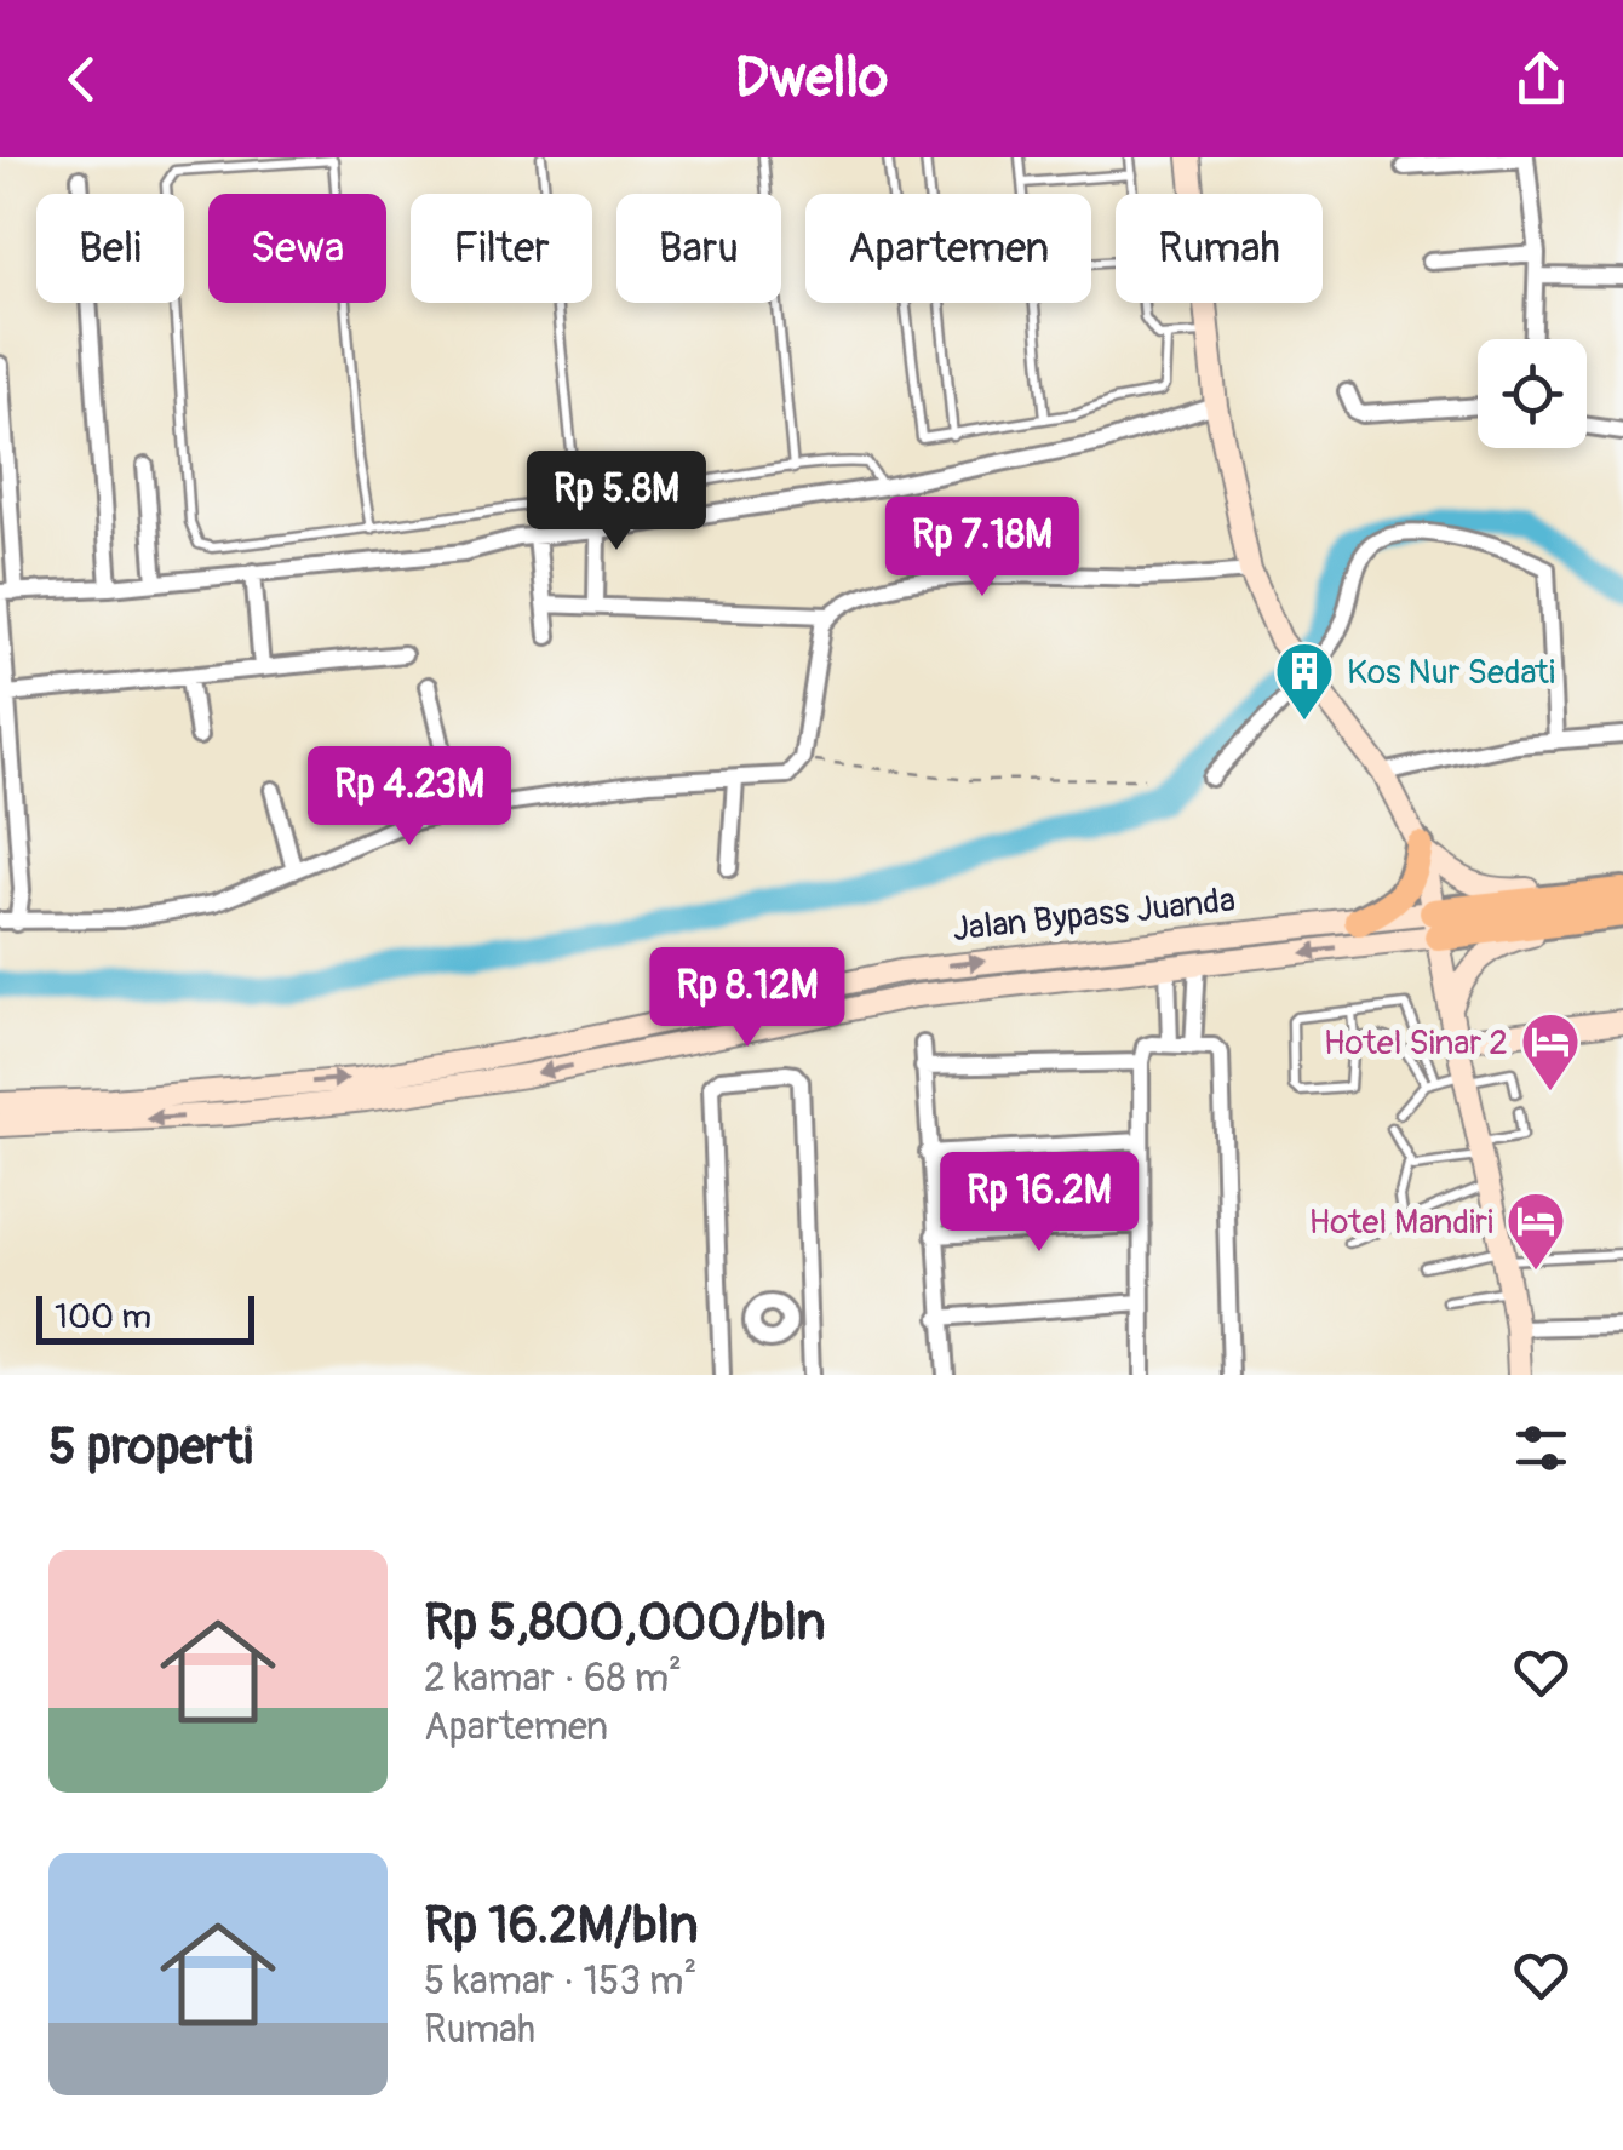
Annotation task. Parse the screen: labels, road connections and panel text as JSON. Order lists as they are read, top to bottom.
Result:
{
  "streets": {
    "highway": ["Jalan Bypass Juanda"]
  },
  "places": {
    "building": ["Kos Nur Sedati"],
    "hotel": ["Hotel Sinar 2", "Hotel Mandiri"]
  },
  "scale_bar": "100 m",
  "page": {
    "header": "Dwello",
    "chip": [
      "Beli",
      "Sewa",
      "Filter",
      "Baru",
      "Apartemen",
      "Rumah"
    ],
    "price": [
      "Rp 5.8M",
      "Rp 7.18M",
      "Rp 4.23M",
      "Rp 8.12M",
      "Rp 16.2M"
    ],
    "scale": "100 m",
    "heading": "5 properti",
    "list": [
      {
        "name": "Rp 5,800,000/bln",
        "note": "2 kamar · 68 m² · Apartemen"
      },
      {
        "name": "Rp 16.2M/bln",
        "note": "5 kamar · 153 m² · Rumah"
      }
    ]
  }
}
